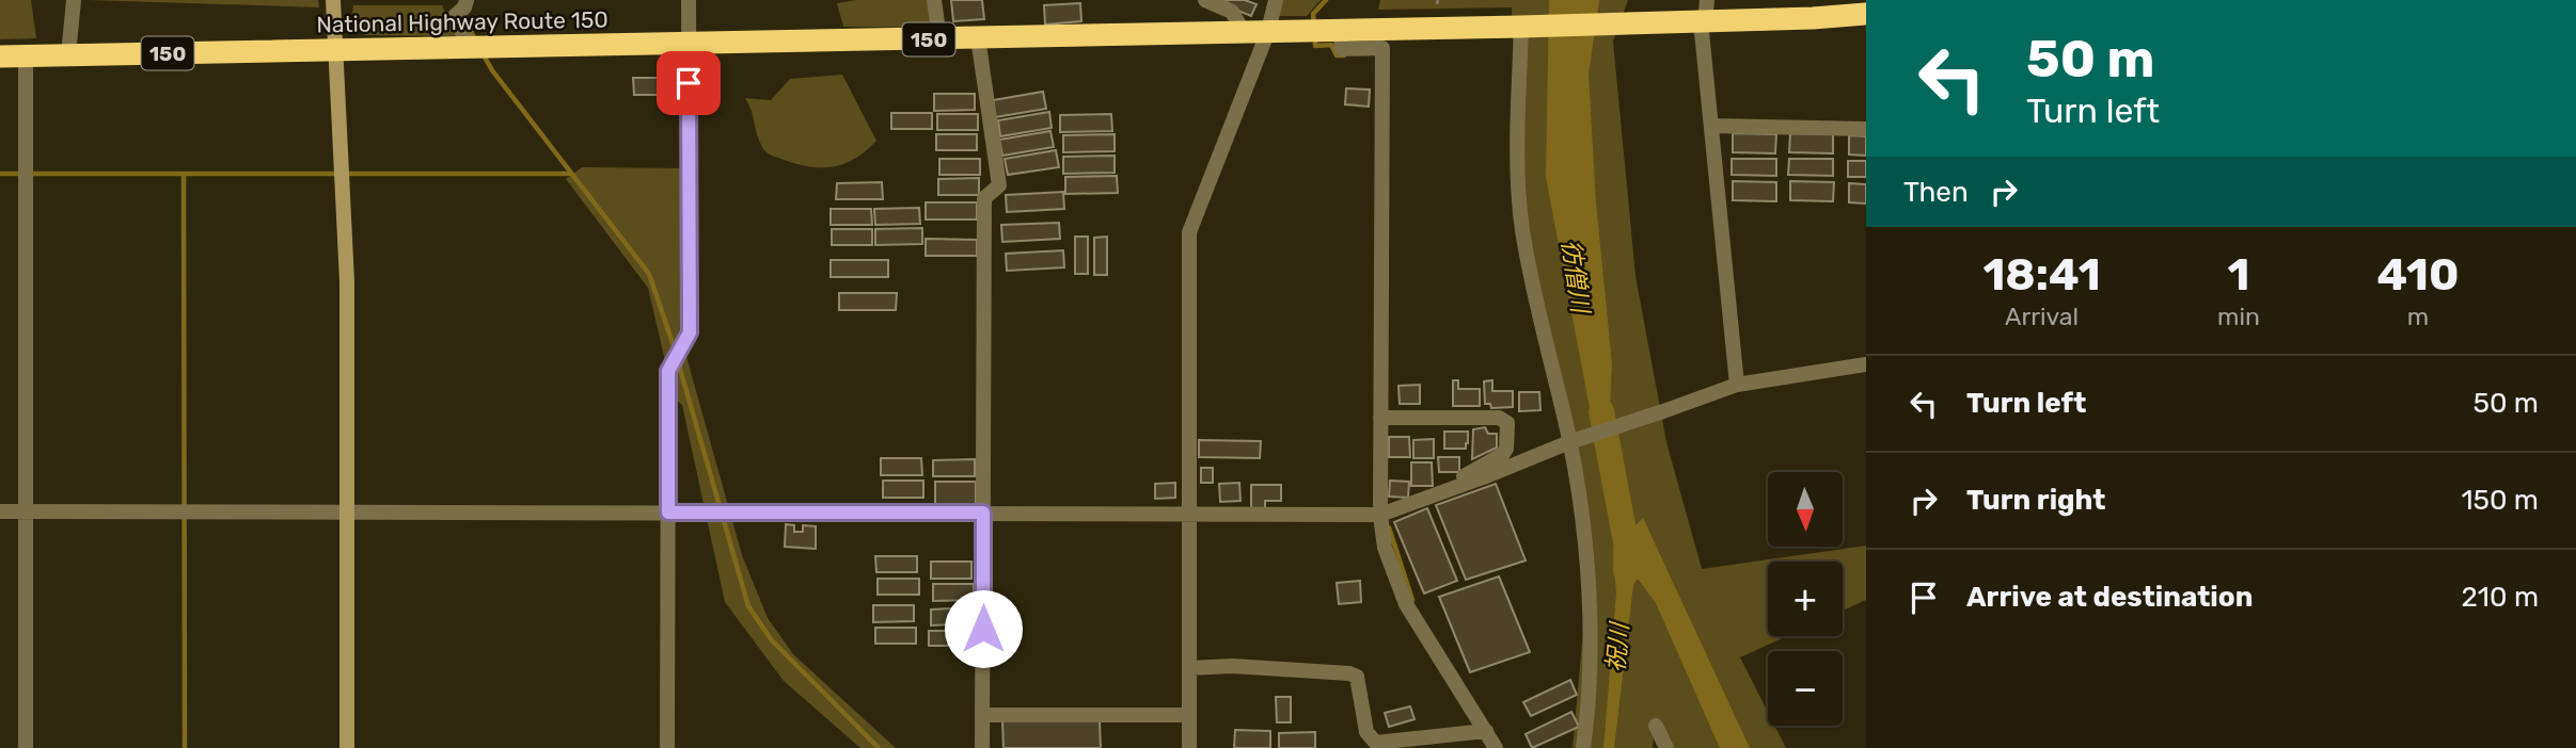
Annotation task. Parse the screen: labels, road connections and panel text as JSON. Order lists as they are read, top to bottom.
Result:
{
  "streets": {
    "highway": ["National Highway Route 150", "150"]
  },
  "water": ["彷僧川", "祝川"],
  "north": "bottom",
  "page": {
    "turn": ["50 m", "Turn left"],
    "then": "Then",
    "eta": [
      "18:41",
      "Arrival",
      "1",
      "min",
      "410",
      "m"
    ],
    "list": [
      {
        "name": "Turn left",
        "value": "50 m"
      },
      {
        "name": "Turn right",
        "value": "150 m"
      },
      {
        "name": "Arrive at destination",
        "value": "210 m"
      }
    ],
    "map_buttons": ["+", "−"]
  }
}
